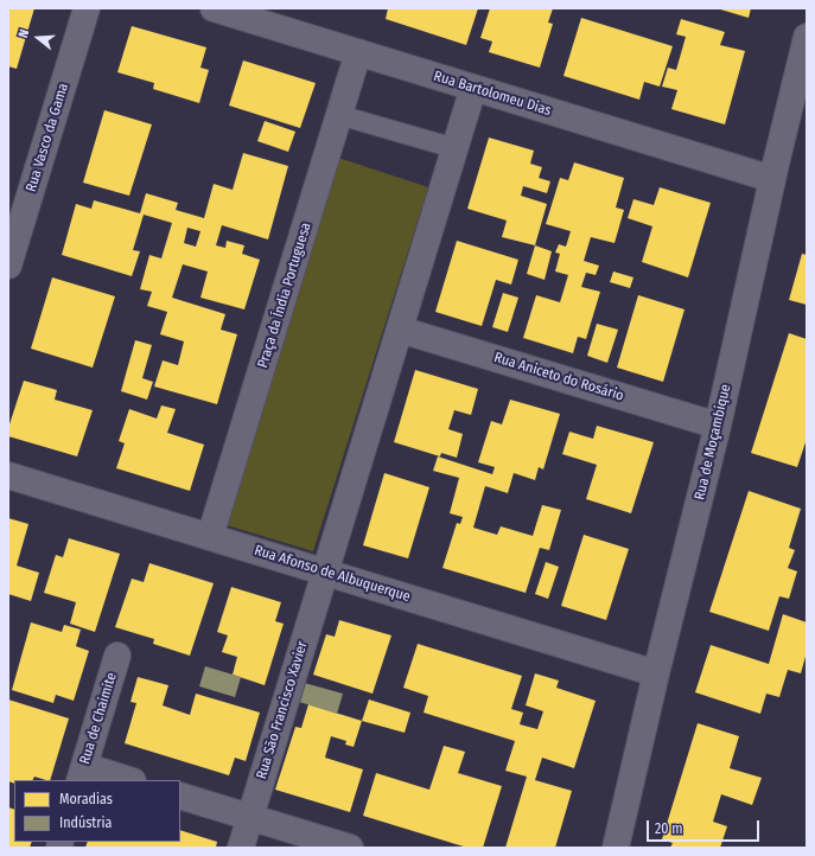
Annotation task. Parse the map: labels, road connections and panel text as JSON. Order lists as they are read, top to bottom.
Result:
{
  "streets": {
    "street": [
      "Rua Bartolomeu Dias",
      "Rua Vasco da Gama",
      "Praça da Índia Portuguesa",
      "Rua Aniceto do Rosário",
      "Rua de Moçambique",
      "Rua Afonso de Albuquerque",
      "Rua São Francisco Xavier",
      "Rua de Chaimite"
    ]
  },
  "crossings": [
    ["Rua Bartolomeu Dias", "Praça da Índia Portuguesa"],
    ["Rua Bartolomeu Dias", "Rua de Moçambique"],
    ["Praça da Índia Portuguesa", "Rua Afonso de Albuquerque"],
    ["Rua Aniceto do Rosário", "Rua de Moçambique"],
    ["Rua de Moçambique", "Rua Afonso de Albuquerque"],
    ["Rua Afonso de Albuquerque", "Rua São Francisco Xavier"]
  ],
  "legend": ["Moradias", "Indústria"],
  "scale_bar": "20 m",
  "north": "left"
}
